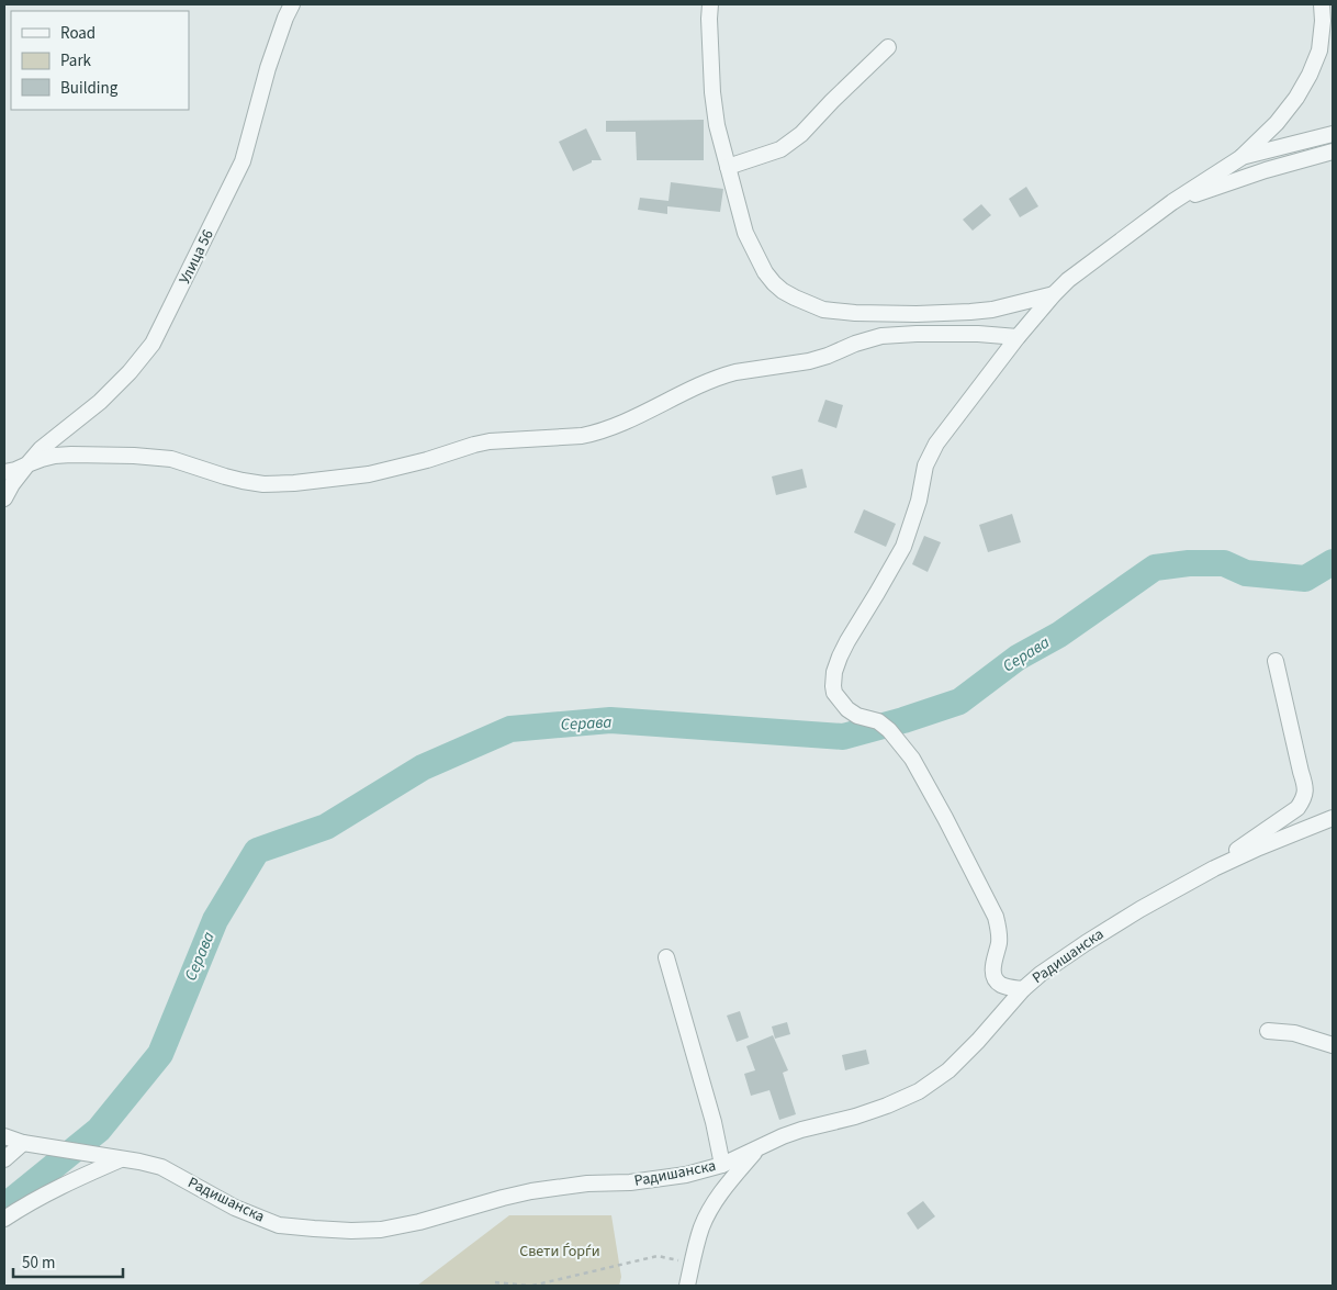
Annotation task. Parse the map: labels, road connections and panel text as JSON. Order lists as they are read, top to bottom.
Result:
{
  "streets": {
    "street": ["Улица 56", "Радишанска"]
  },
  "water": ["Серава"],
  "parks": ["Свети Ѓорѓи"],
  "legend": ["Road", "Park", "Building"],
  "scale_bar": "50 m"
}
